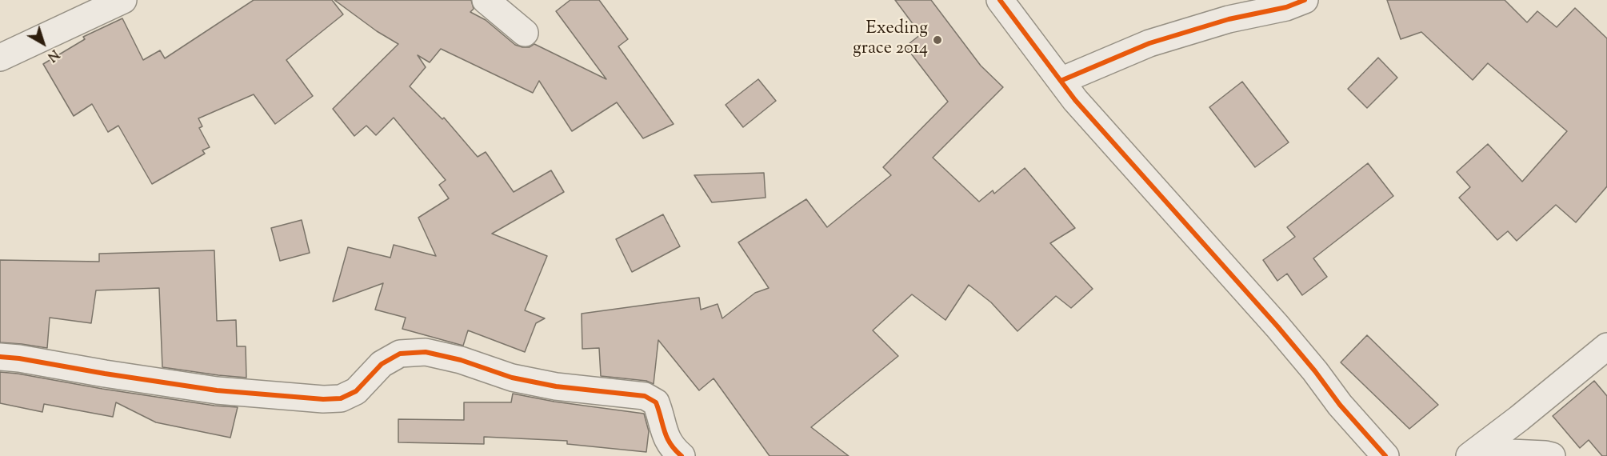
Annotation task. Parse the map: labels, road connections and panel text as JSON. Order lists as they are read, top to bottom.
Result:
{
  "places": ["Exeding grace 2014"],
  "north": "bottom right"
}
